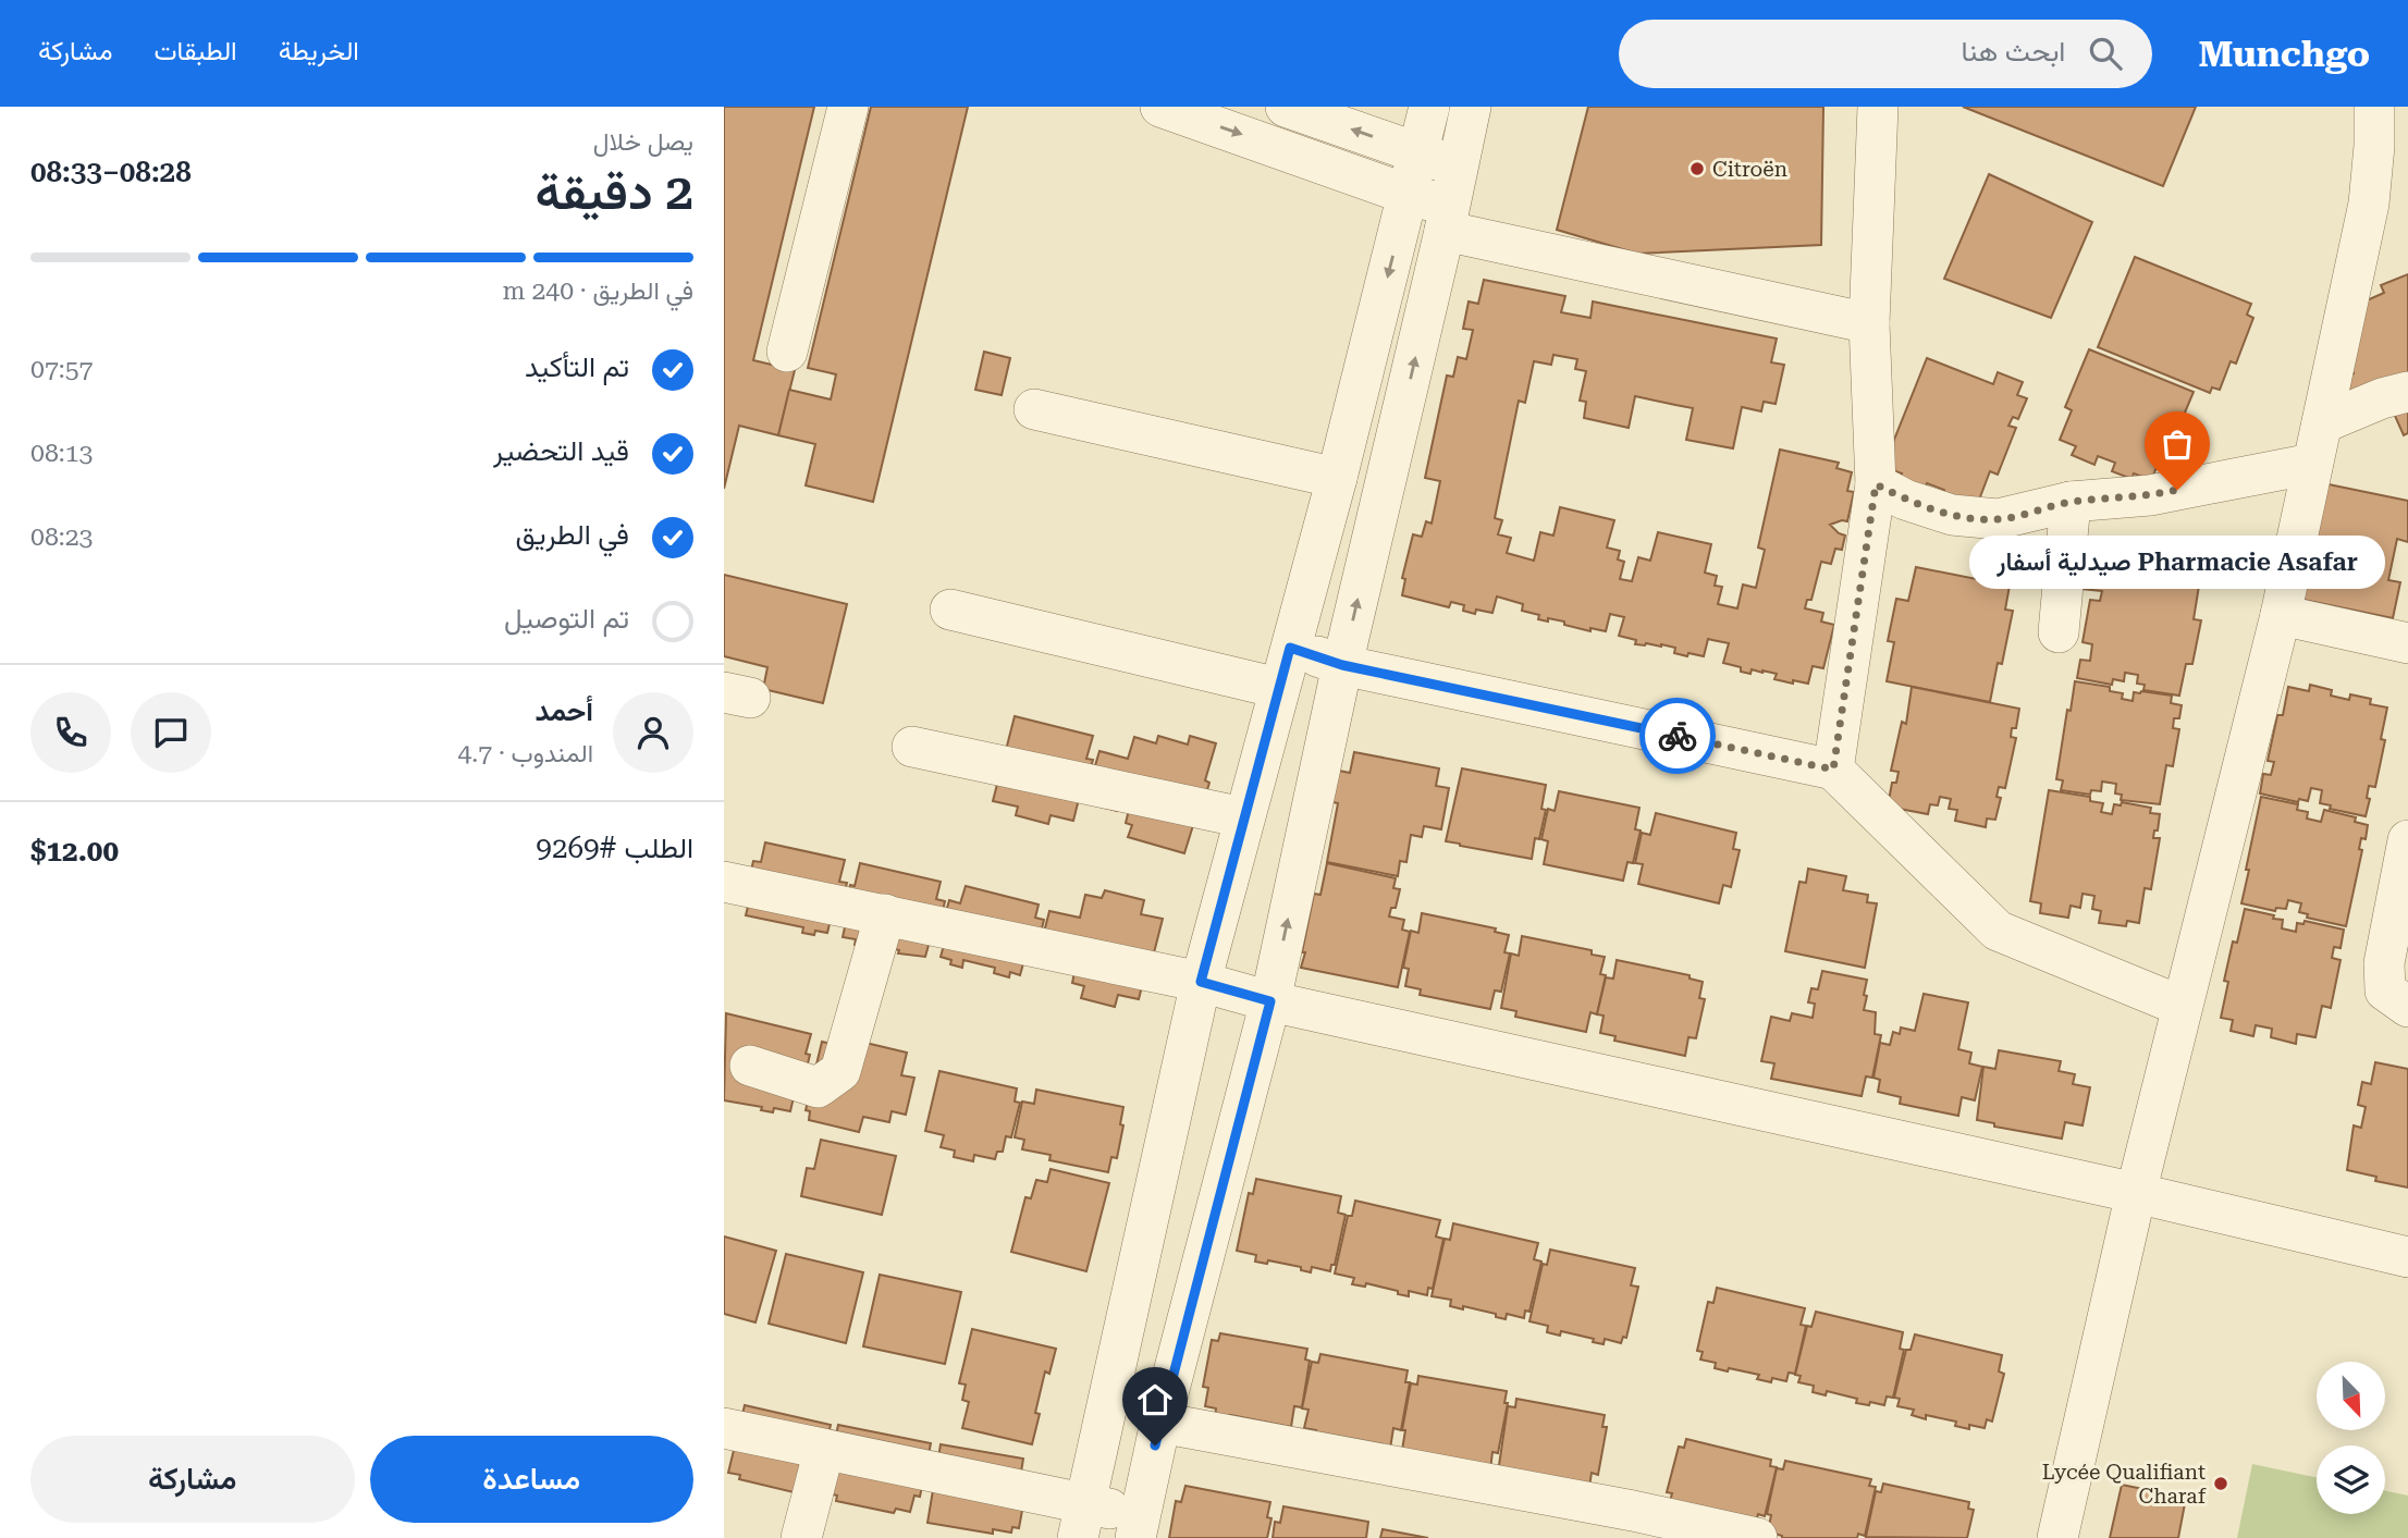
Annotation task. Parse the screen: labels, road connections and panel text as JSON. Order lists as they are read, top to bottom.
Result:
{
  "places": ["Citroën", "Pharmacie Asafar صيدلية أسفار", "Lycée Qualifiant Charaf"],
  "north": "bottom right",
  "page": {
    "header": "Munchgo",
    "search": "ابحث هنا",
    "nav": ["الخريطة", "الطبقات", "مشاركة"],
    "heading": ["2 دقيقة", "يصل خلال", "08:28–08:33"],
    "panel": [
      "أحمد",
      "المندوب · 4.7",
      "الطلب #9269",
      "$12.00"
    ],
    "bar": "في الطريق · 240 m",
    "list": [
      ["تم التأكيد", "07:57"],
      ["قيد التحضير", "08:13"],
      ["في الطريق", "08:23"],
      "تم التوصيل"
    ],
    "bubble": "Pharmacie Asafar صيدلية أسفار",
    "buttons": ["مساعدة", "مشاركة"]
  }
}
